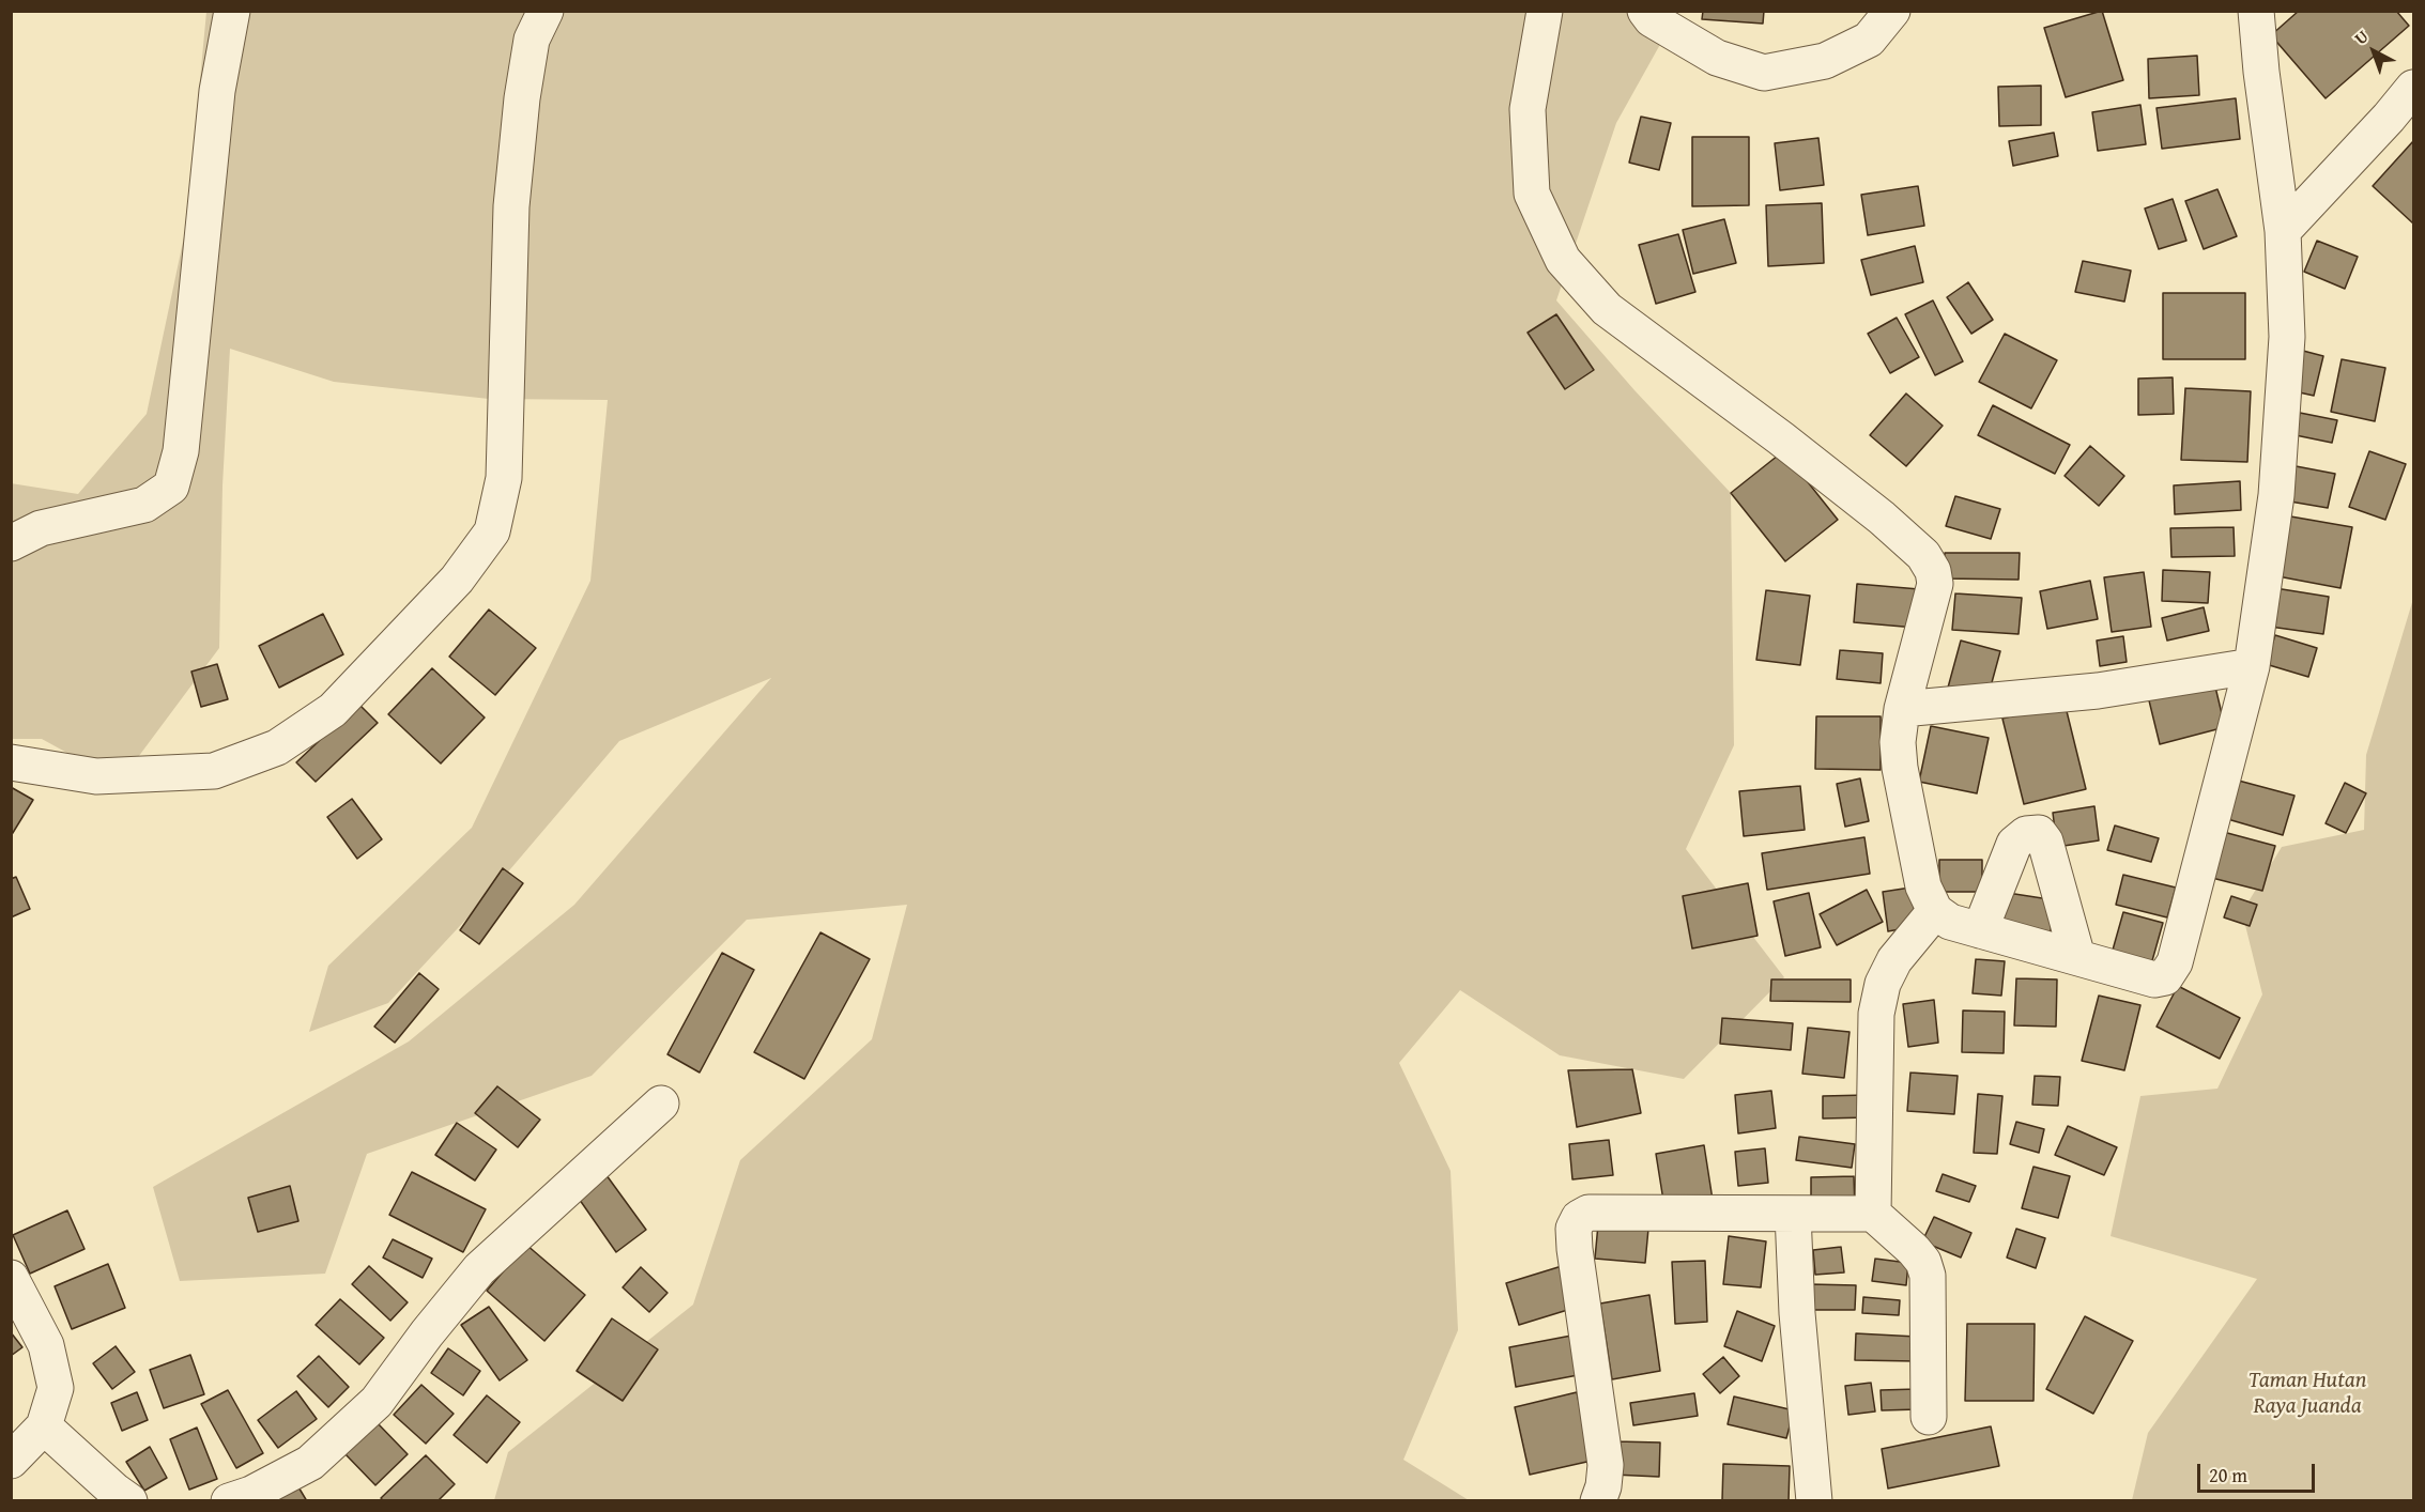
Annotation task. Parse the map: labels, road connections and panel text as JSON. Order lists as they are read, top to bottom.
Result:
{
  "parks": ["Taman Hutan Raya Juanda"],
  "scale_bar": "20 m",
  "north": "top left"
}
